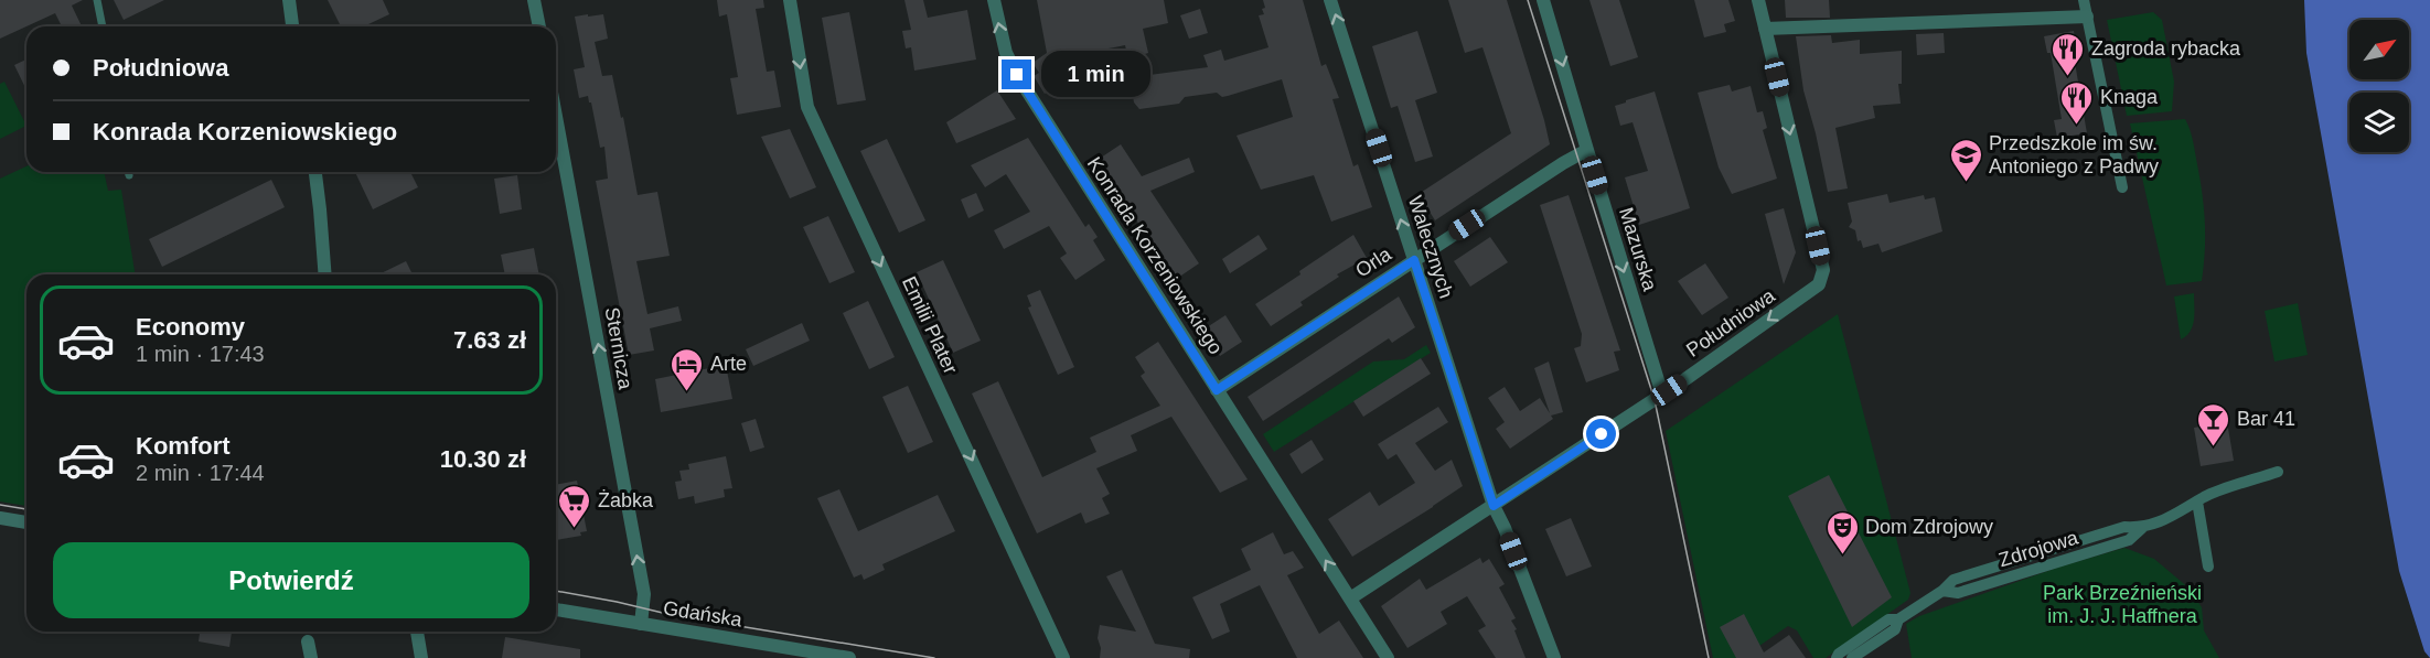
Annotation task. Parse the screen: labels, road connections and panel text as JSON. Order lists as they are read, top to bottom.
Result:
{
  "streets": {
    "street": [
      "Walecznych",
      "Mazurska",
      "Konrada Korzeniowskiego",
      "Orla",
      "Południowa",
      "Emilii Plater",
      "Sternicza",
      "Zdrojowa",
      "Gdańska"
    ]
  },
  "crossings": [
    ["Walecznych", "Orla"],
    ["Walecznych", "Południowa"],
    ["Mazurska", "Orla"],
    ["Mazurska", "Południowa"],
    ["Konrada Korzeniowskiego", "Orla"],
    ["Konrada Korzeniowskiego", "Południowa"],
    ["Sternicza", "Gdańska"]
  ],
  "one_way": [
    "Walecznych",
    "Mazurska",
    "Konrada Korzeniowskiego",
    "Południowa",
    "Emilii Plater",
    "Sternicza"
  ],
  "parks": ["Park Brzeźnieński im. J. J. Haffnera"],
  "places": {
    "restaurant": ["Zagroda rybacka", "Knaga"],
    "school or university": ["Przedszkole im św. Antoniego z Padwy"],
    "hotel": ["Arte"],
    "bar": ["Bar 41"],
    "supermarket": ["Żabka"],
    "theatre": ["Dom Zdrojowy"]
  },
  "north": "top right",
  "page": {
    "banner": ["Południowa", "Konrada Korzeniowskiego"],
    "bubble": "1 min",
    "list": [
      {
        "name": "Economy",
        "note": "1 min · 17:43",
        "value": "7.63 zł"
      },
      {
        "name": "Komfort",
        "note": "2 min · 17:44",
        "value": "10.30 zł"
      }
    ],
    "buttons": "Potwierdź"
  }
}
